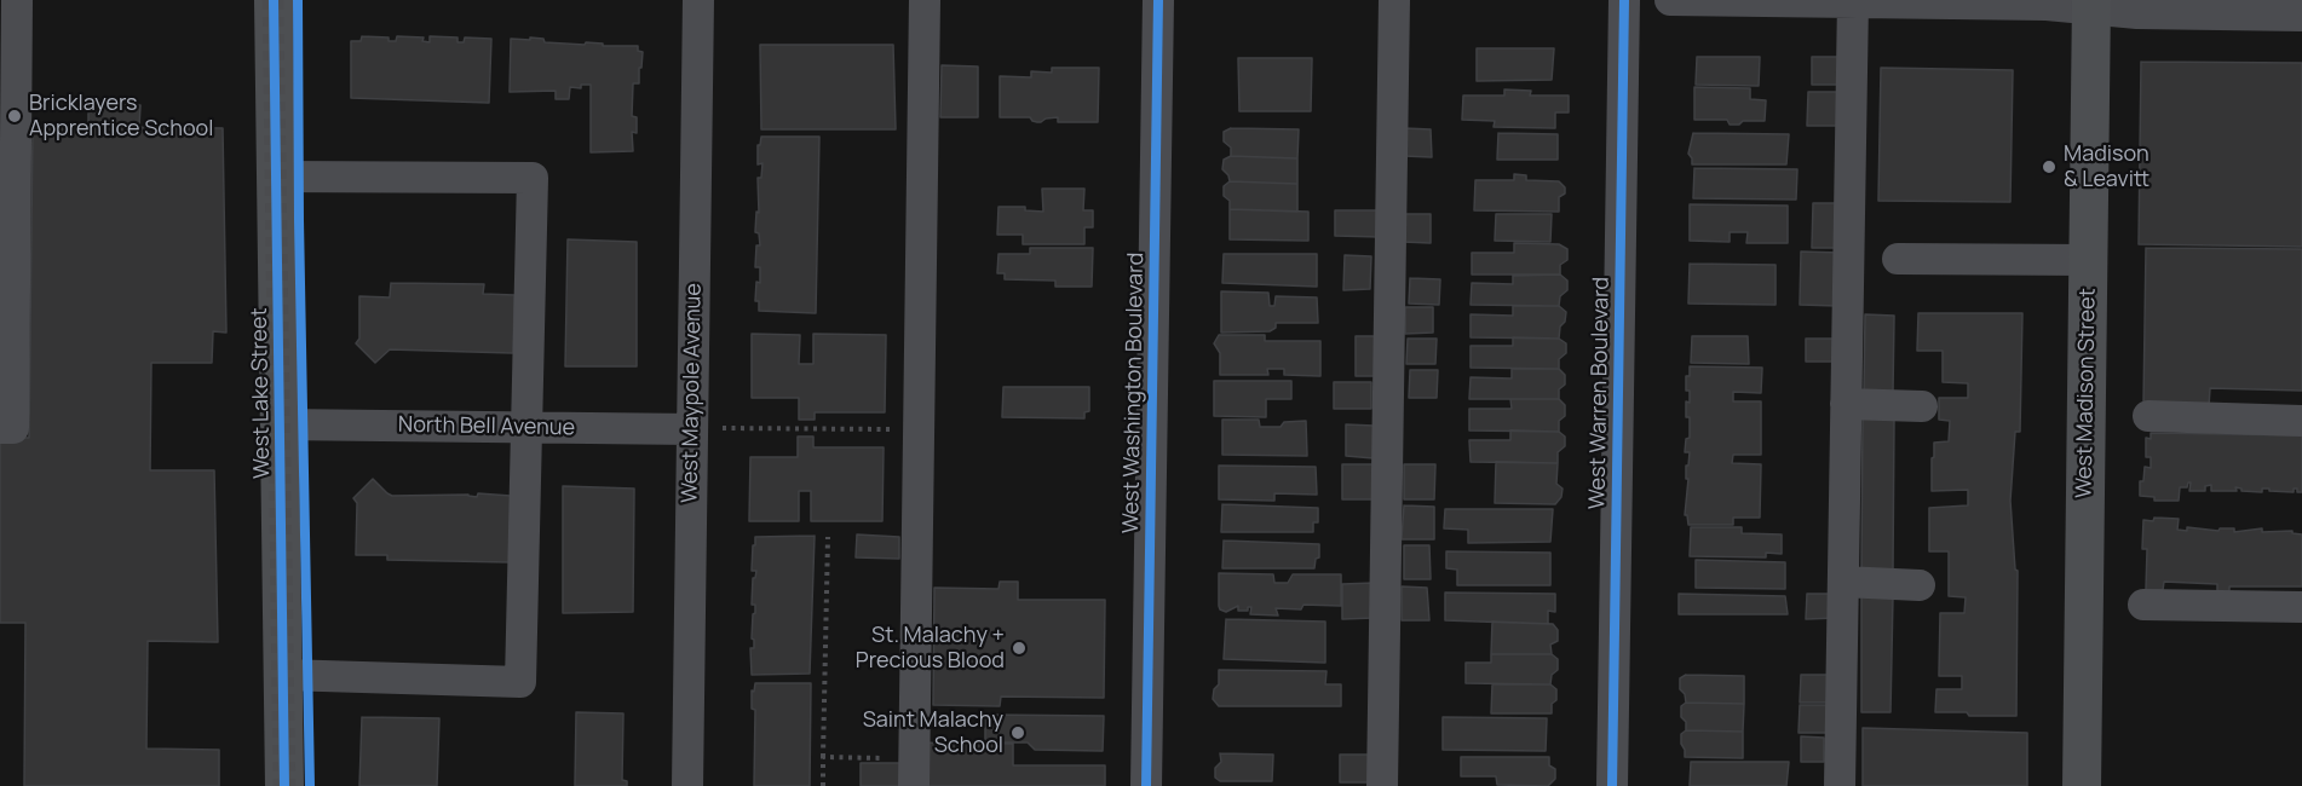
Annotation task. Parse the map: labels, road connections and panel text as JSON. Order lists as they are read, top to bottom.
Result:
{
  "streets": {
    "main road": ["West Lake Street", "West Madison Street"],
    "street": [
      "West Maypole Avenue",
      "West Washington Boulevard",
      "West Warren Boulevard",
      "North Bell Avenue"
    ]
  },
  "crossings": [
    ["West Lake Street", "North Bell Avenue"],
    ["West Maypole Avenue", "North Bell Avenue"]
  ],
  "places": [
    "Bricklayers Apprentice School",
    "Madison & Leavitt",
    "St. Malachy + Precious Blood",
    "Saint Malachy School"
  ]
}
